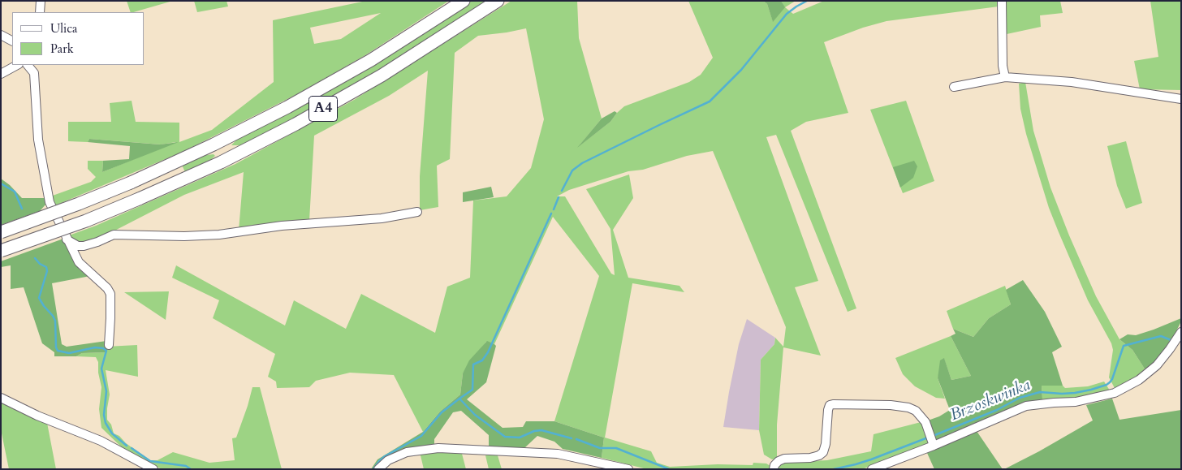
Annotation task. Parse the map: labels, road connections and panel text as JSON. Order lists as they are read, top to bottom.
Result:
{
  "streets": {
    "highway": ["A4"]
  },
  "water": ["Brzoskwinka"],
  "legend": ["Ulica", "Park"]
}
